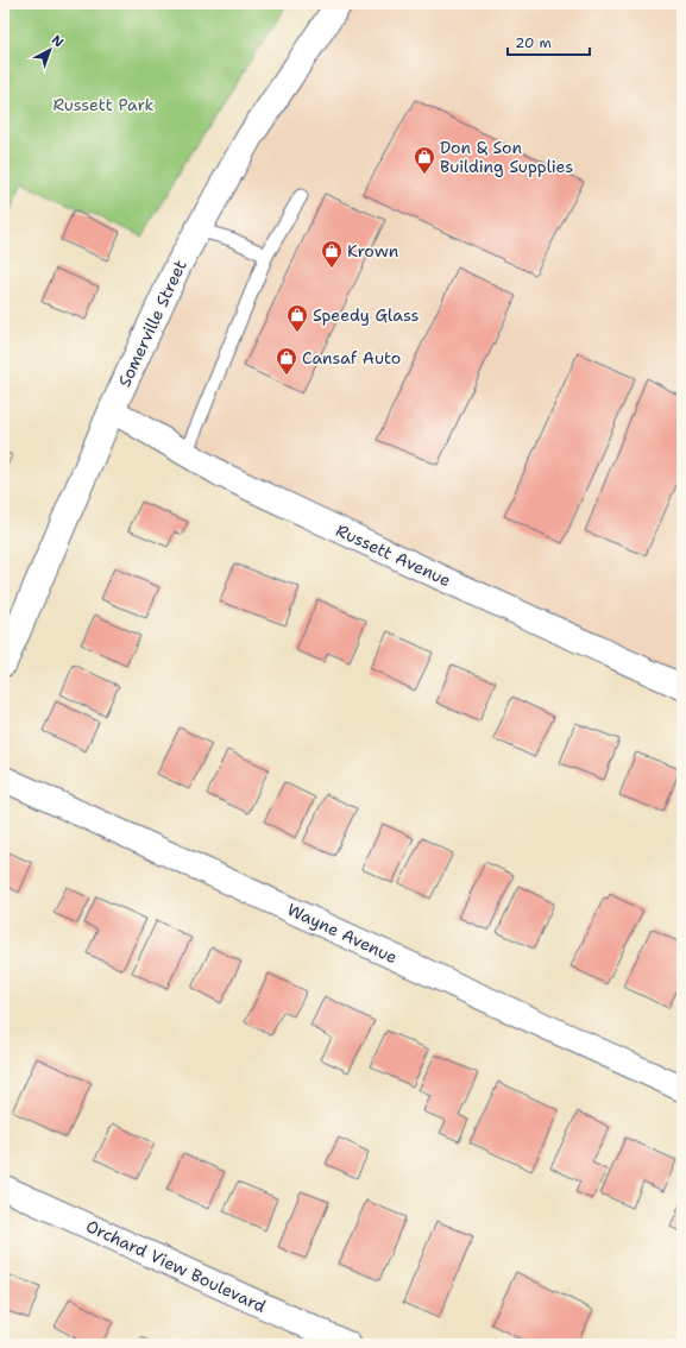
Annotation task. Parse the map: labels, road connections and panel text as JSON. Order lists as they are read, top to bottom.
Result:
{
  "streets": {
    "street": [
      "Somerville Street",
      "Russett Avenue",
      "Wayne Avenue",
      "Orchard View Boulevard"
    ]
  },
  "crossings": [
    ["Somerville Street", "Russett Avenue"]
  ],
  "parks": ["Russett Park"],
  "places": {
    "shop": [
      "Don & Son Building Supplies",
      "Krown",
      "Speedy Glass",
      "Cansaf Auto"
    ]
  },
  "scale_bar": "20 m",
  "north": "top right"
}
